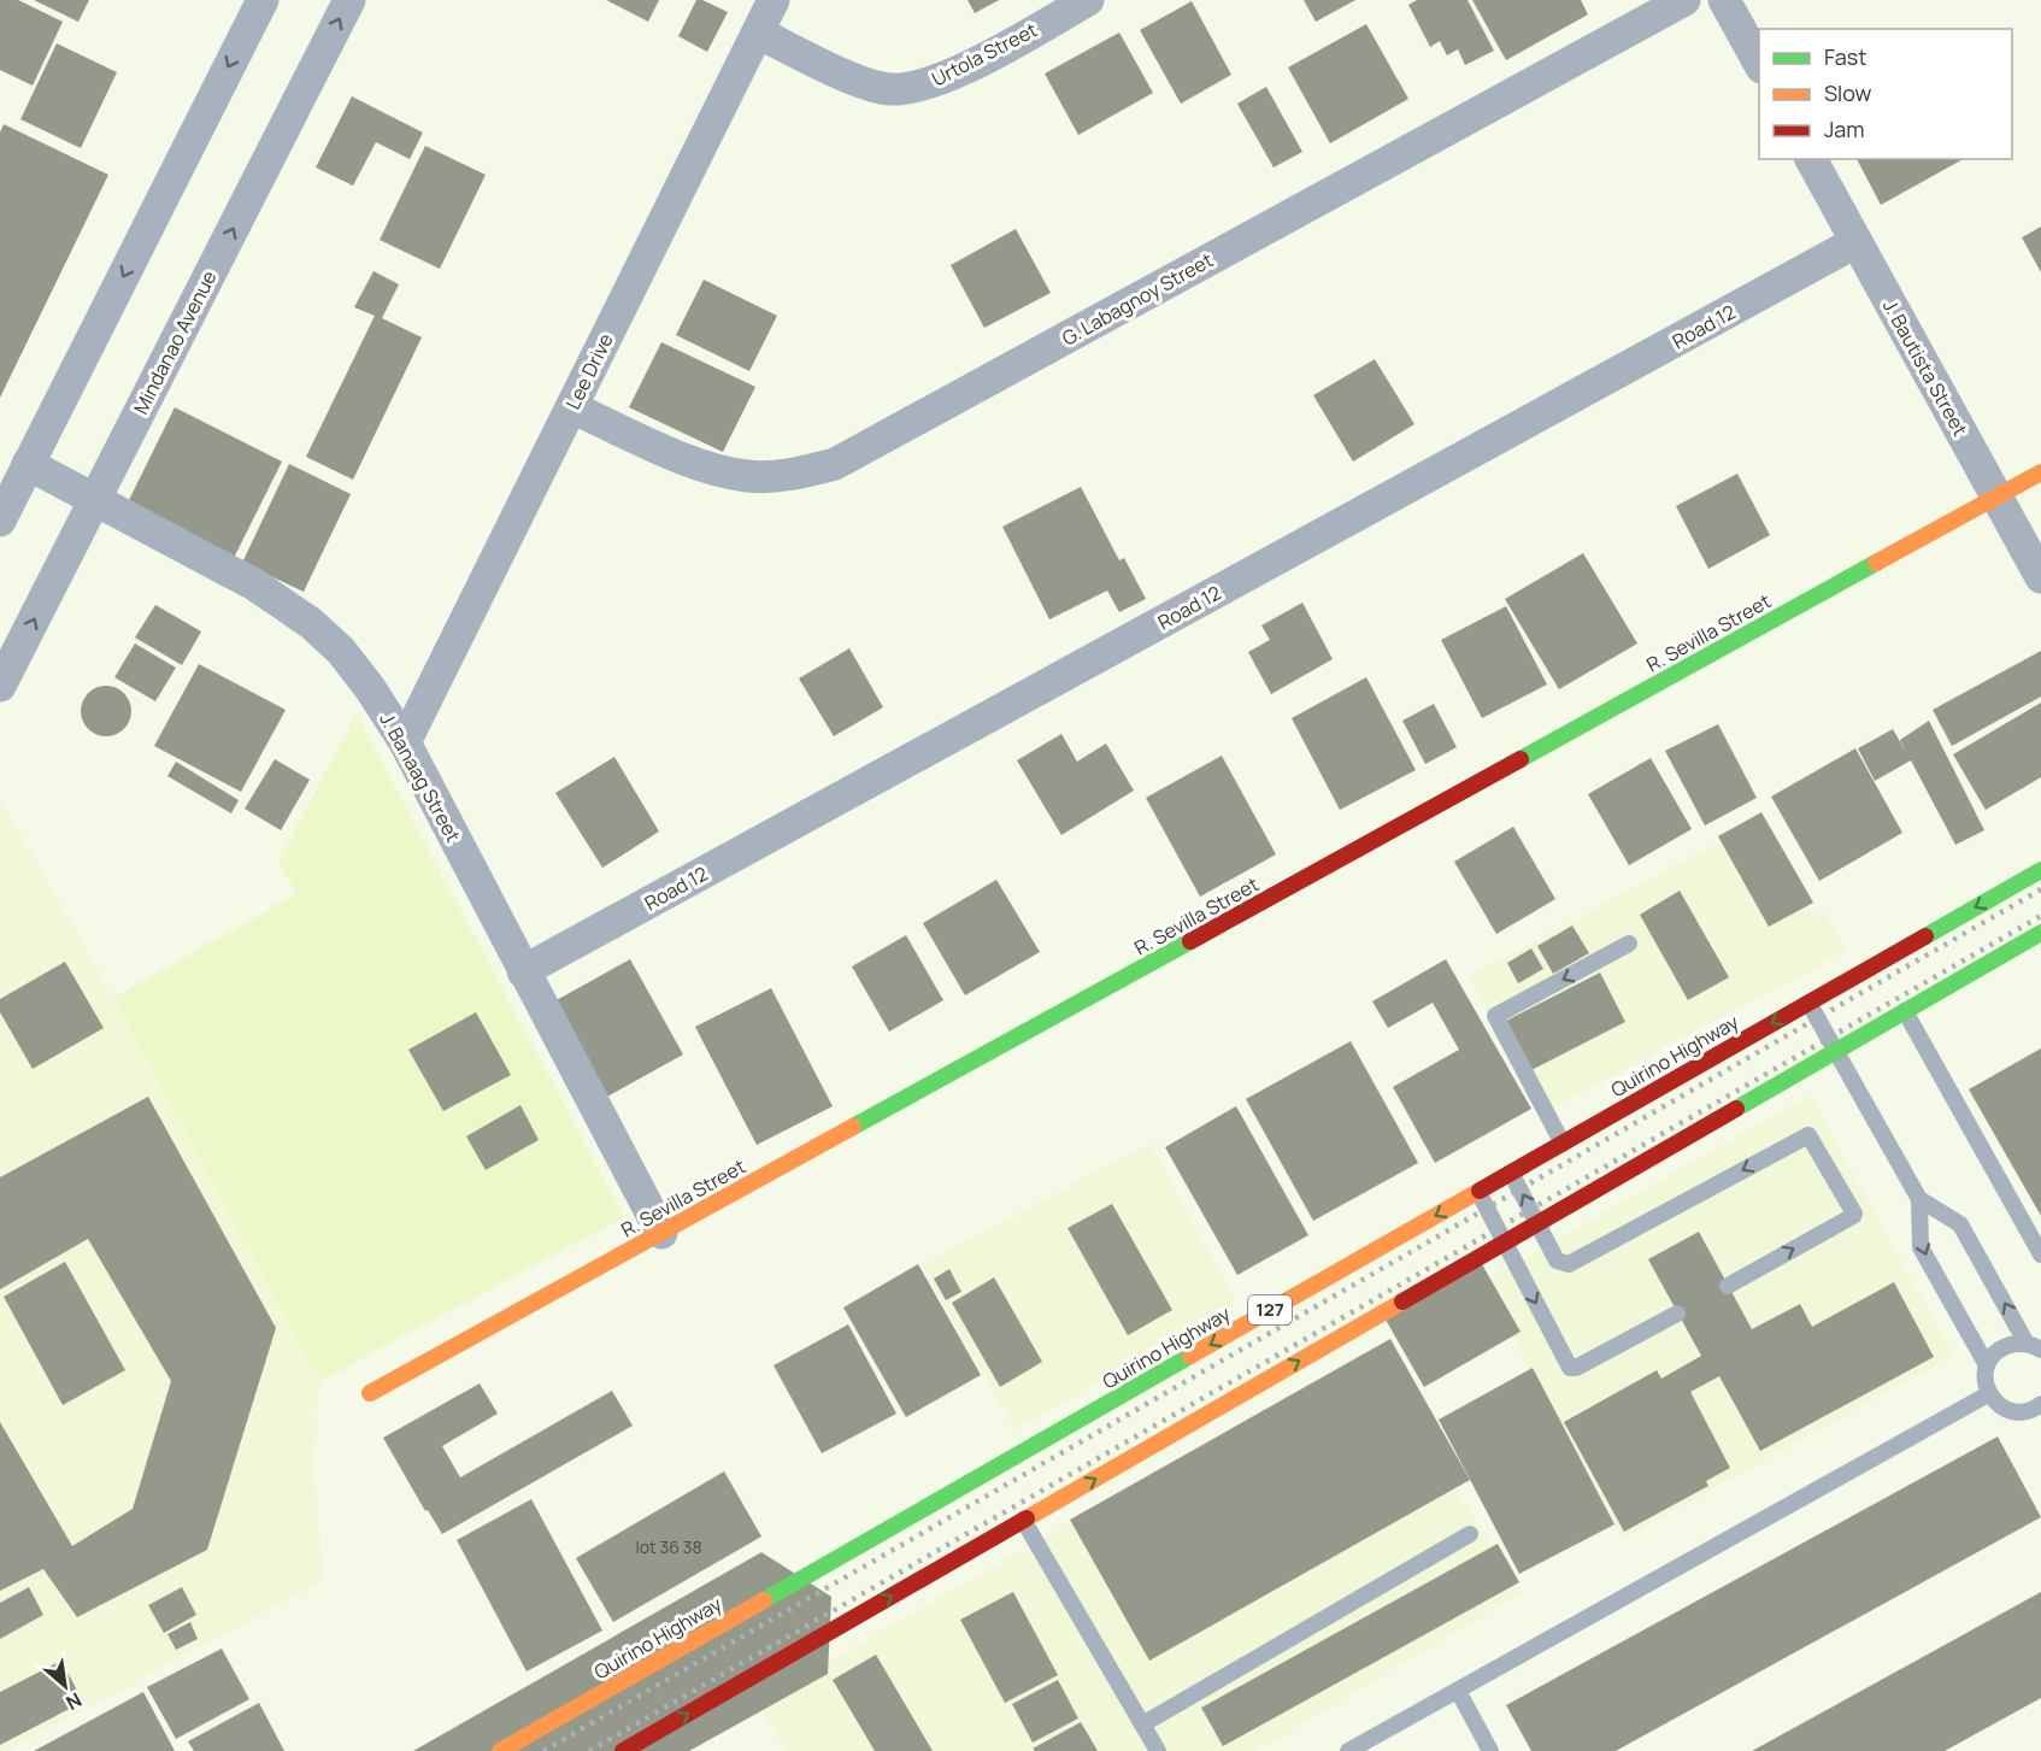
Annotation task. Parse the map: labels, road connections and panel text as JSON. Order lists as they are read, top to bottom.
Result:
{
  "streets": {
    "main road": ["R. Sevilla Street", "Quirino Highway", "127"],
    "street": [
      "Urtola Street",
      "G. Labagnoy Street",
      "Road 12",
      "Mindanao Avenue",
      "J. Bautista Street",
      "Lee Drive",
      "J. Banaag Street"
    ]
  },
  "crossings": [
    ["Urtola Street", "Lee Drive"],
    ["G. Labagnoy Street", "Lee Drive"],
    ["Road 12", "J. Bautista Street"],
    ["Road 12", "J. Banaag Street"],
    ["Mindanao Avenue", "J. Banaag Street"],
    ["J. Bautista Street", "R. Sevilla Street"],
    ["Lee Drive", "J. Banaag Street"],
    ["R. Sevilla Street", "J. Banaag Street"]
  ],
  "house_numbers": ["lot 36 38"],
  "legend": ["Fast", "Slow", "Jam"],
  "north": "bottom right"
}
